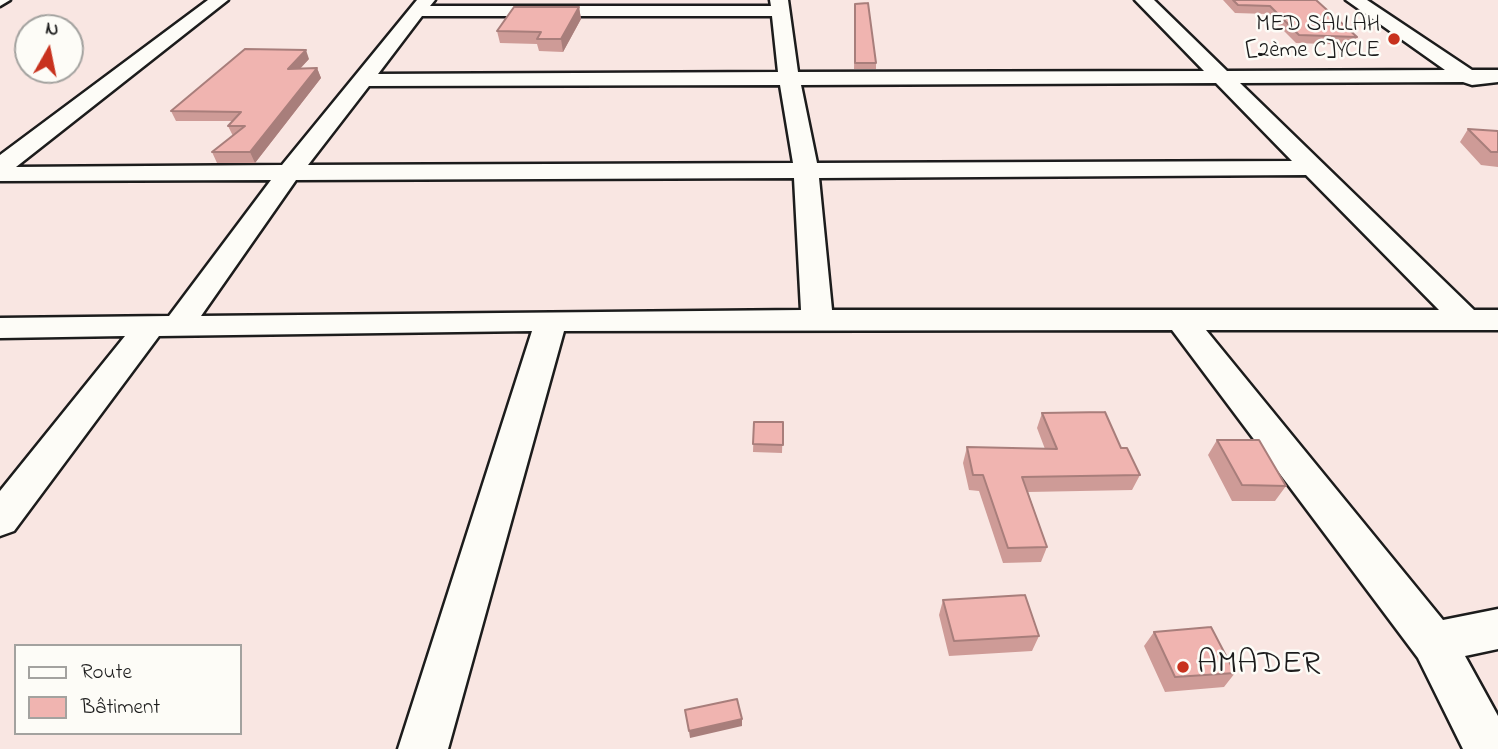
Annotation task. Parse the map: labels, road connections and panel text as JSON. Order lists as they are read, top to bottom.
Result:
{
  "places": ["MED SALLAH [2ème C]YCLE", "AMADER"],
  "legend": ["Route", "Bâtiment"],
  "north": "top"
}
